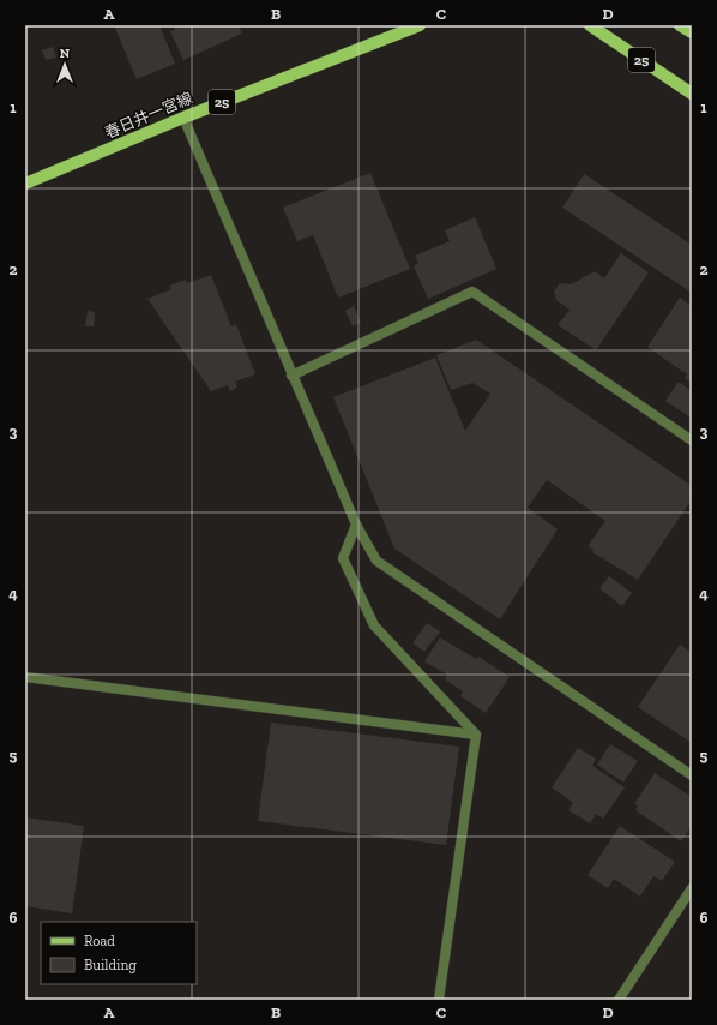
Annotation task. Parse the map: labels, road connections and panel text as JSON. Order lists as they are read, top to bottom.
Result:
{
  "streets": {
    "main road": ["25", "春日井一宮線"]
  },
  "legend": ["Road", "Building"],
  "north": "top",
  "grid": {
    "columns": [
      "A",
      "B",
      "C",
      "D"
    ],
    "rows": [
      "1",
      "2",
      "3",
      "4",
      "5",
      "6"
    ]
  }
}
